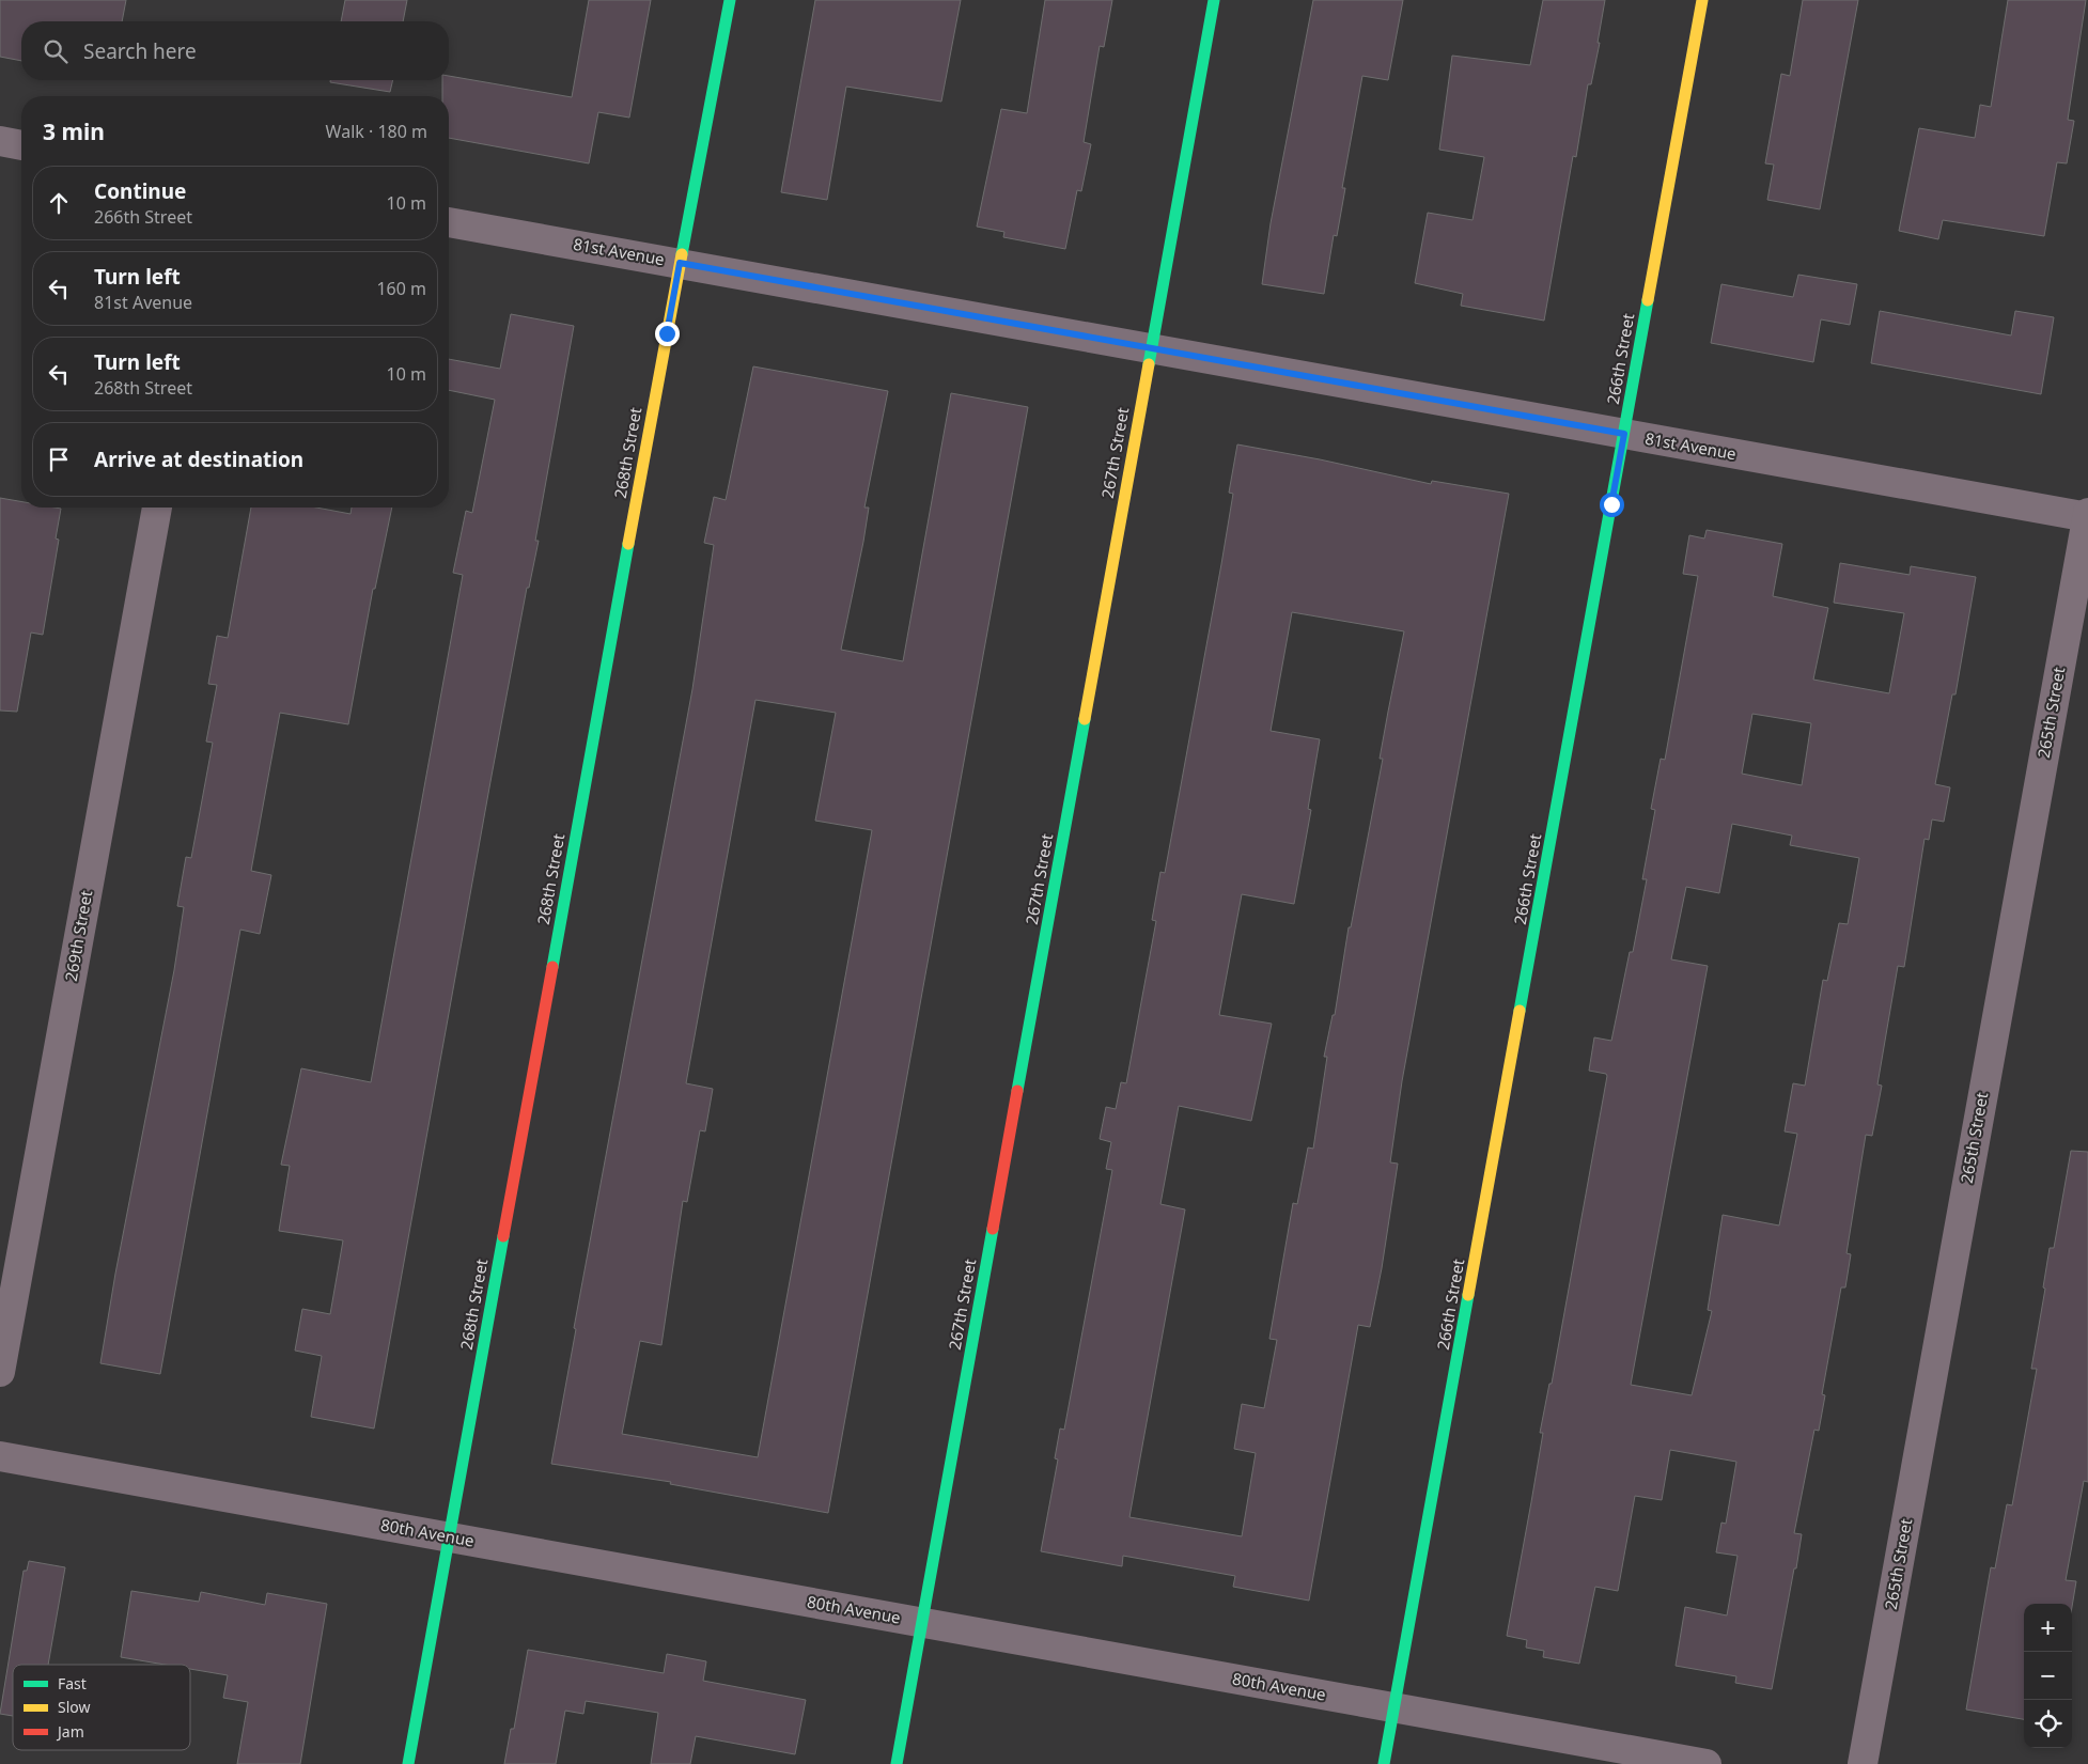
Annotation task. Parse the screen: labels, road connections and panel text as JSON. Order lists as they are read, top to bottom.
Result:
{
  "streets": {
    "street": [
      "81st Avenue",
      "266th Street",
      "268th Street",
      "267th Street",
      "265th Street",
      "269th Street",
      "80th Avenue"
    ]
  },
  "crossings": [
    ["81st Avenue", "266th Street"],
    ["81st Avenue", "268th Street"],
    ["81st Avenue", "267th Street"],
    ["81st Avenue", "265th Street"],
    ["266th Street", "80th Avenue"],
    ["268th Street", "80th Avenue"],
    ["267th Street", "80th Avenue"]
  ],
  "legend": ["Fast", "Slow", "Jam"],
  "page": {
    "search": "Search here",
    "heading": ["3 min", "Walk · 180 m"],
    "list": [
      ["Continue", "266th Street", "10 m"],
      ["Turn left", "81st Avenue", "160 m"],
      ["Turn left", "268th Street", "10 m"],
      "Arrive at destination"
    ],
    "map_buttons": ["+", "−"]
  }
}
